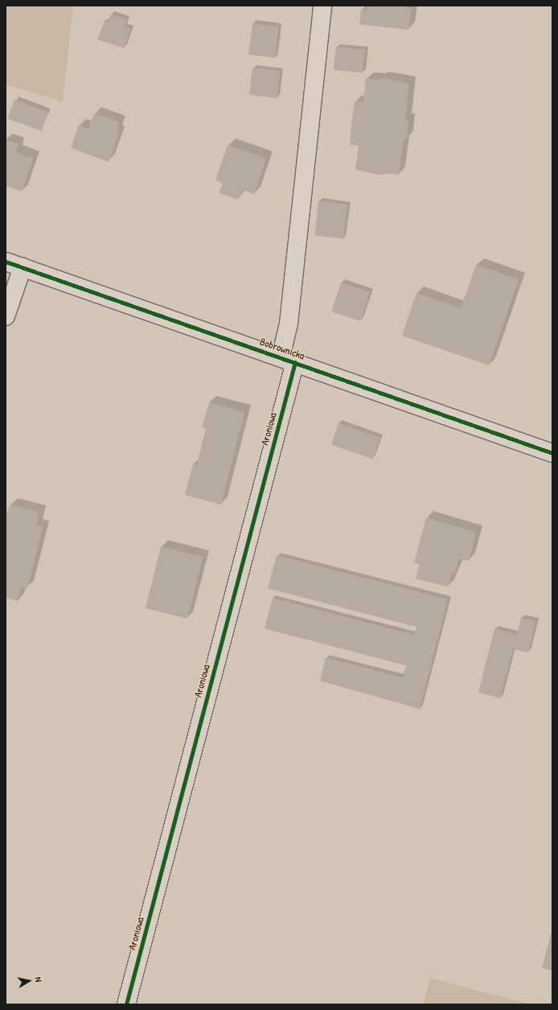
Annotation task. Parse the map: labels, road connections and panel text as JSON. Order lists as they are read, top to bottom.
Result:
{
  "streets": {
    "street": ["Bobrownicka", "Aroniowa"]
  },
  "crossings": [
    ["Bobrownicka", "Aroniowa"]
  ],
  "north": "right"
}
